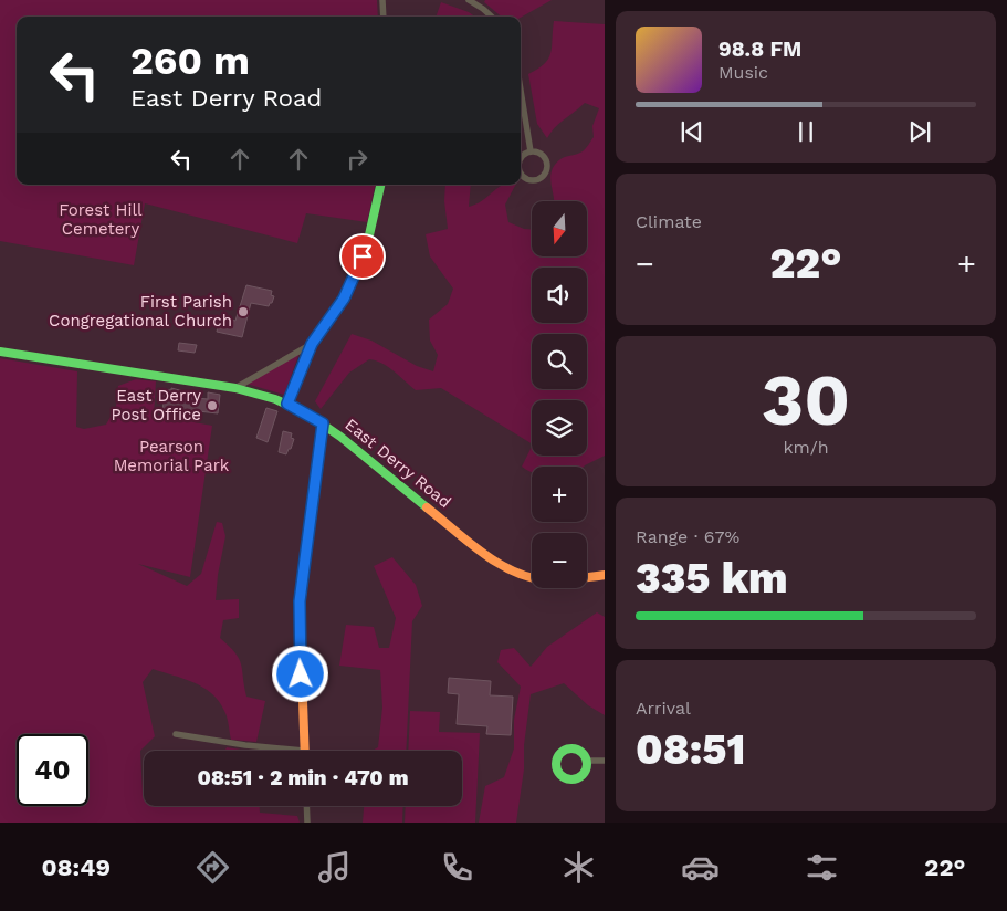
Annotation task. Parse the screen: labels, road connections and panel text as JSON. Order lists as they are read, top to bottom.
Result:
{
  "streets": {
    "street": ["East Derry Road"]
  },
  "parks": ["Forest Hill Cemetery", "Pearson Memorial Park"],
  "places": ["First Parish Congregational Church", "East Derry Post Office"],
  "north": "bottom",
  "page": {
    "turn": ["260 m", "East Derry Road"],
    "song": ["98.8 FM", "Music"],
    "tile": [
      "Climate",
      ["30", "km/h"],
      ["Range · 67%", "335 km"],
      ["Arrival", "08:51"]
    ],
    "map_buttons": ["+", "−"],
    "heat": ["−", "22°", "+"],
    "limit": "40",
    "trip": "08:51 · 2 min · 470 m",
    "tabs": ["08:49", "22°"]
  }
}
